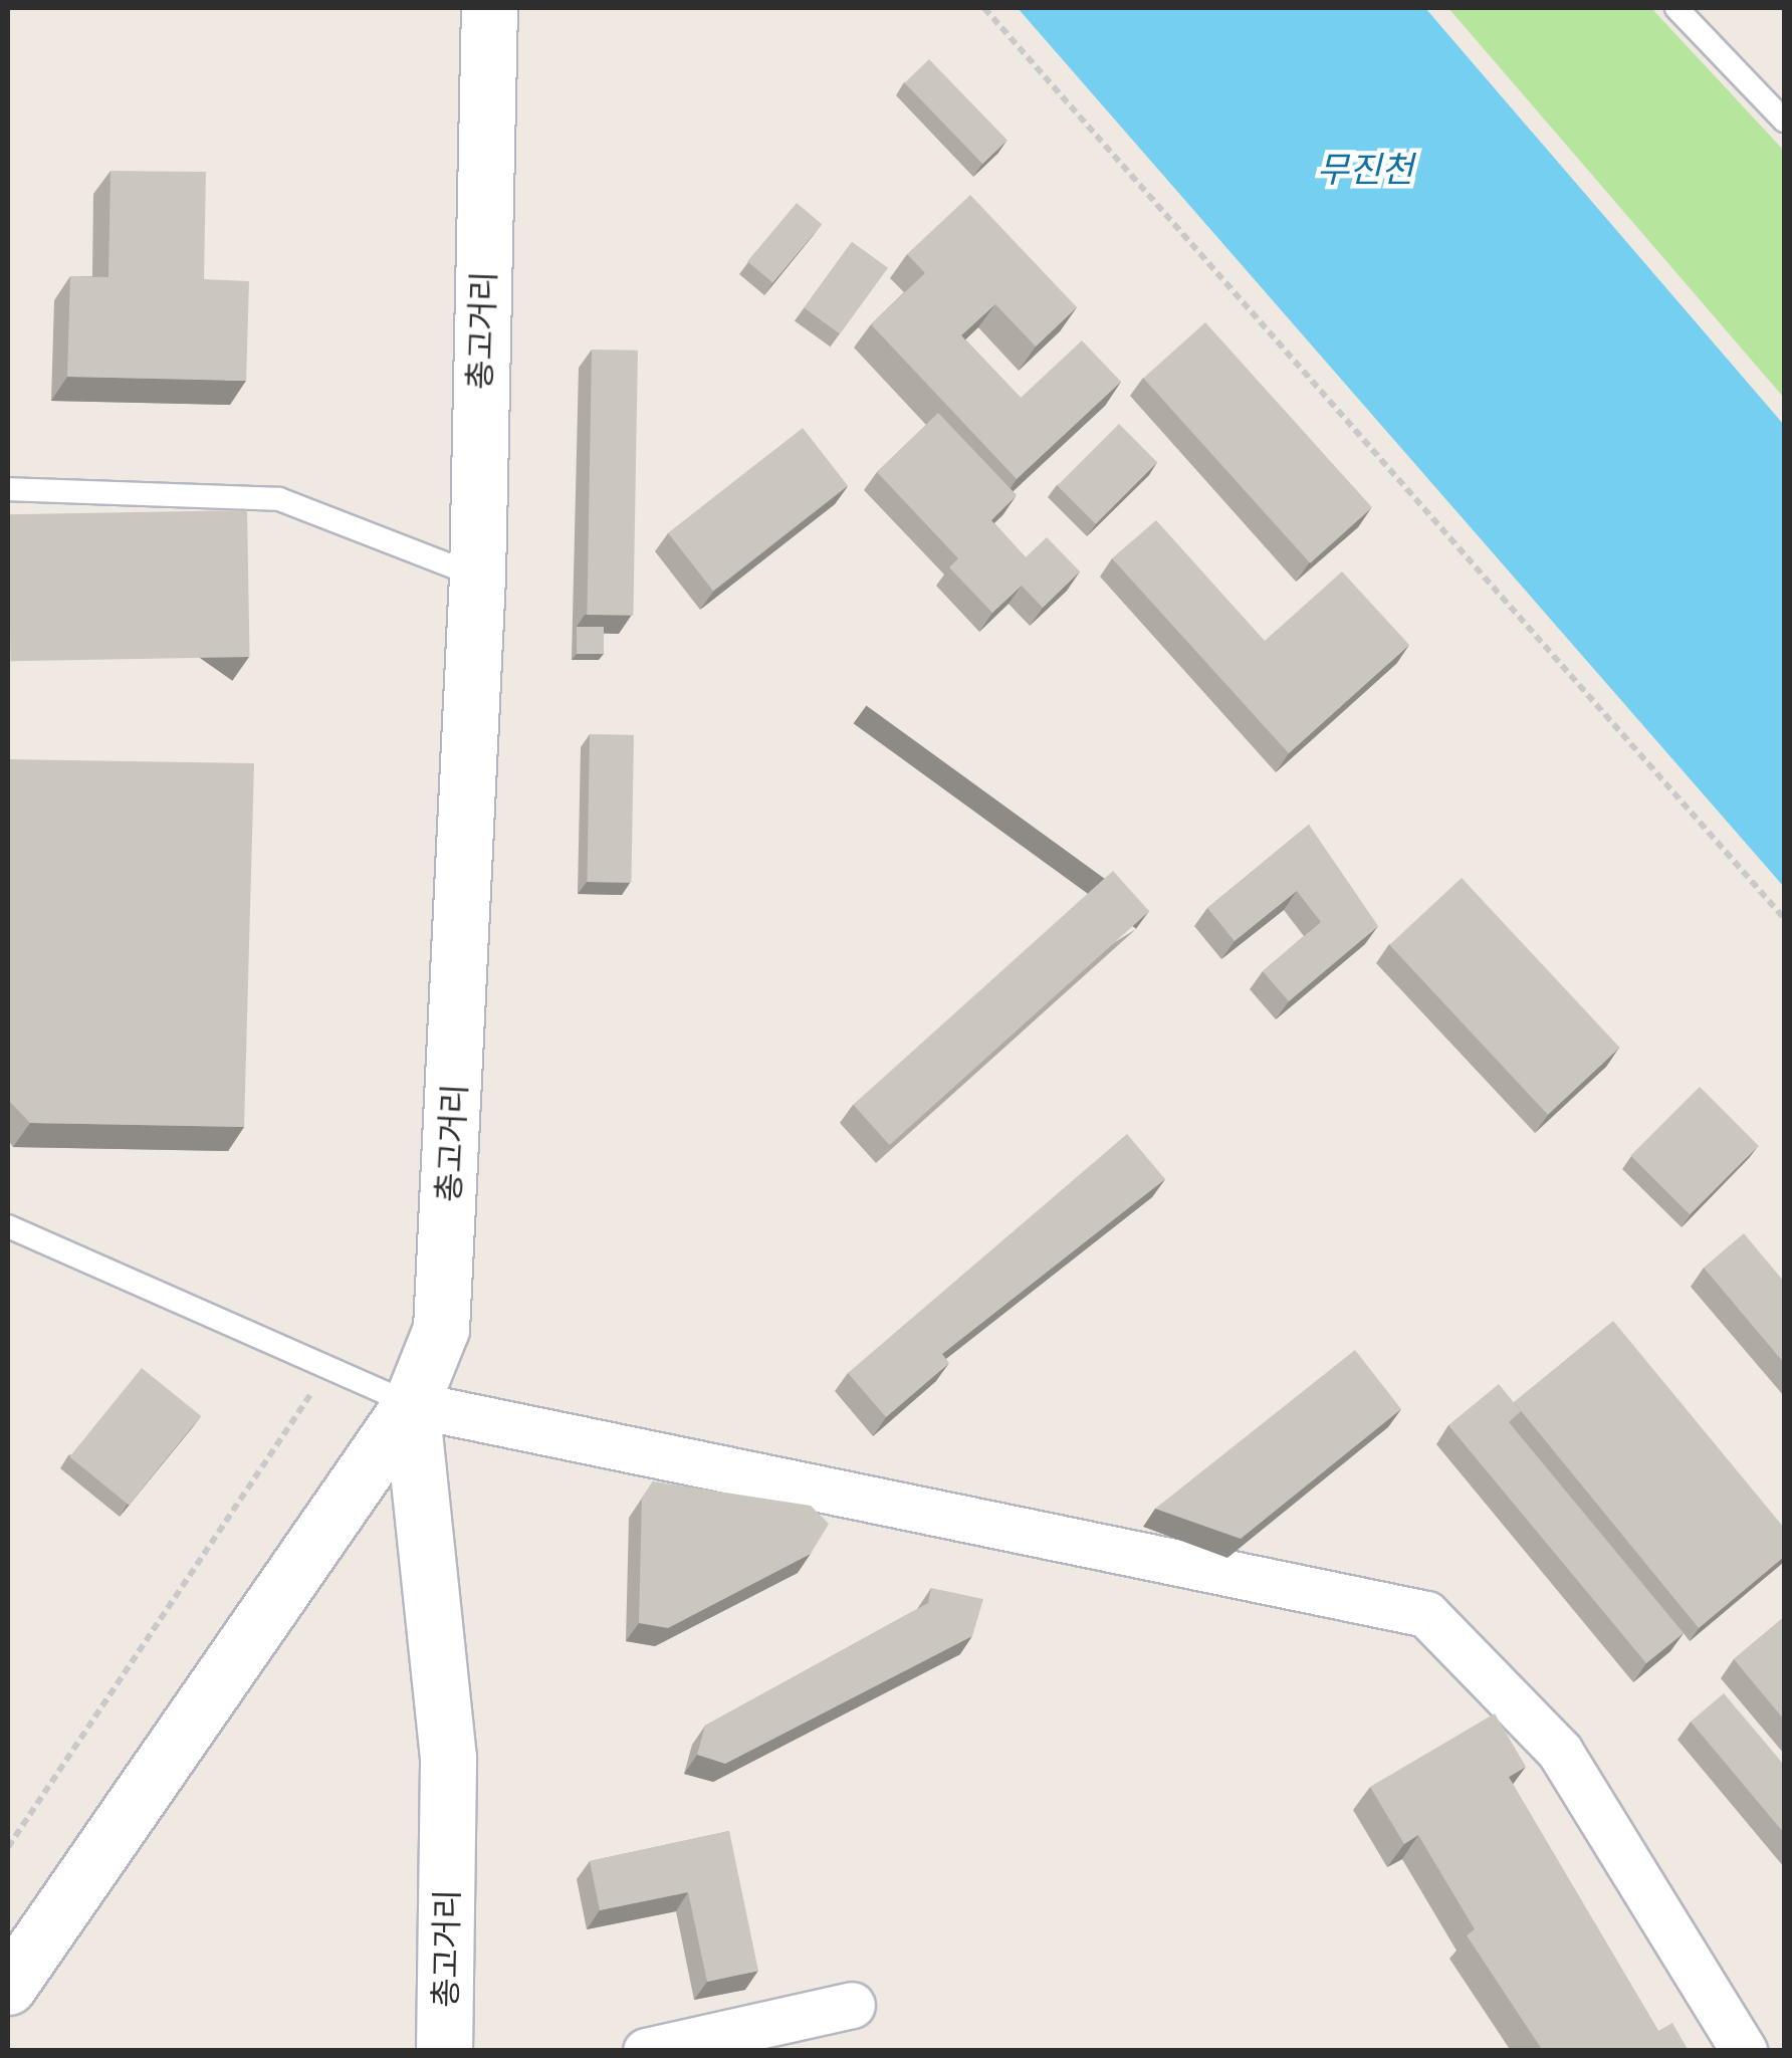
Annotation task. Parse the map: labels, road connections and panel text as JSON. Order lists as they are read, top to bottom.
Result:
{
  "streets": {
    "main road": ["총고거리"]
  },
  "water": ["무진천"]
}
